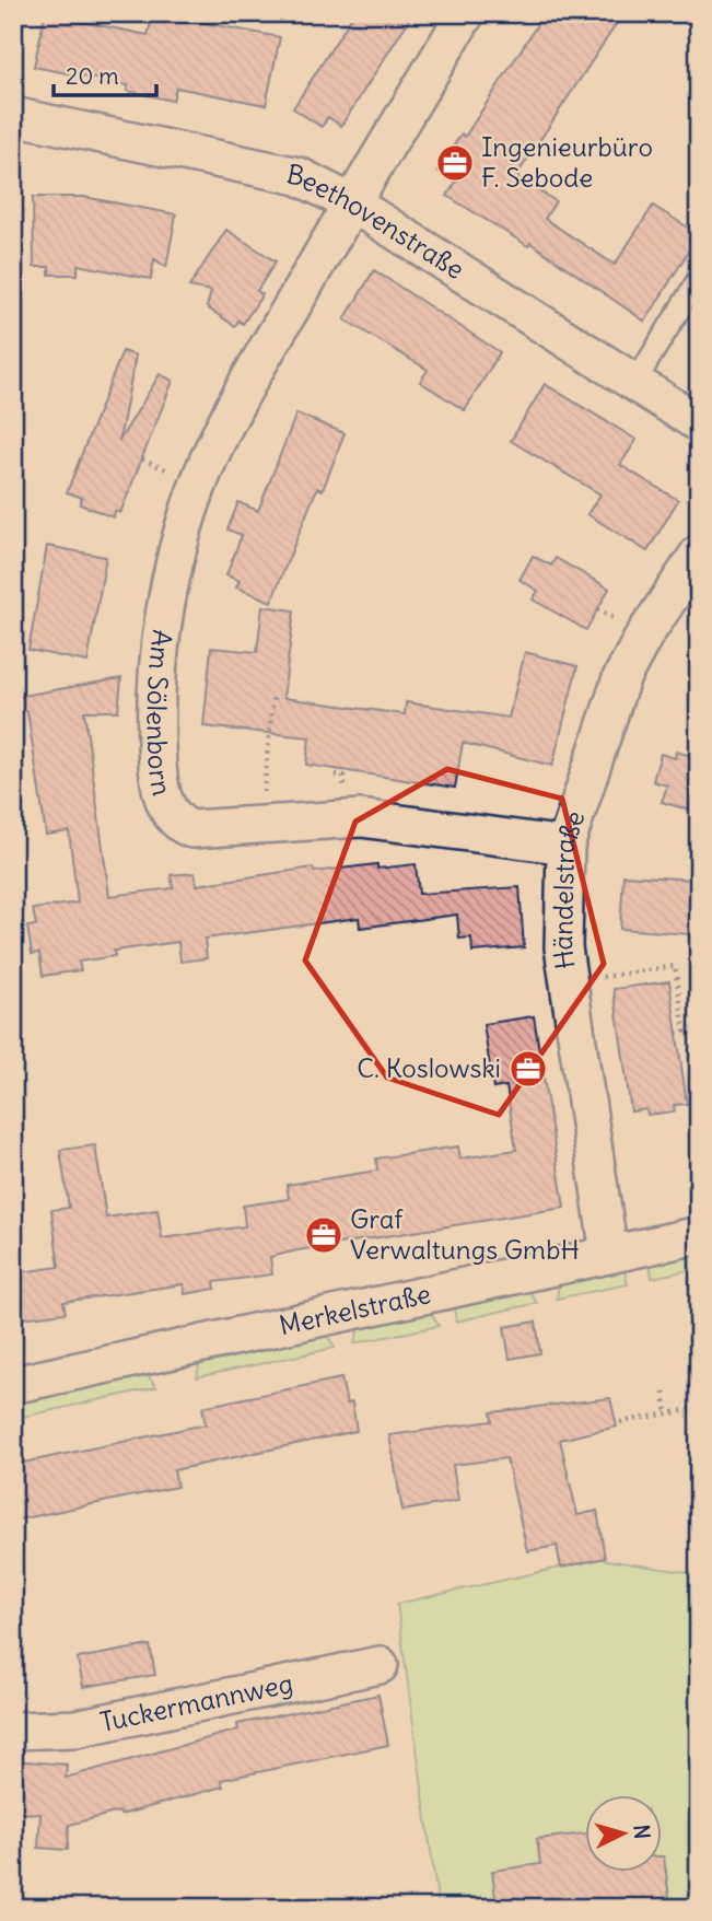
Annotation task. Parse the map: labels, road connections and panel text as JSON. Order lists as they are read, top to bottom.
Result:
{
  "streets": {
    "street": [
      "Beethovenstraße",
      "Am Sölenborn",
      "Händelstraße",
      "Merkelstraße",
      "Tuckermannweg"
    ]
  },
  "crossings": [
    ["Beethovenstraße", "Am Sölenborn"],
    ["Am Sölenborn", "Händelstraße"],
    ["Händelstraße", "Merkelstraße"]
  ],
  "places": {
    "office": ["Ingenieurbüro F. Sebode", "C. Koslowski", "Graf Verwaltungs GmbH"]
  },
  "scale_bar": "20 m",
  "north": "right"
}
